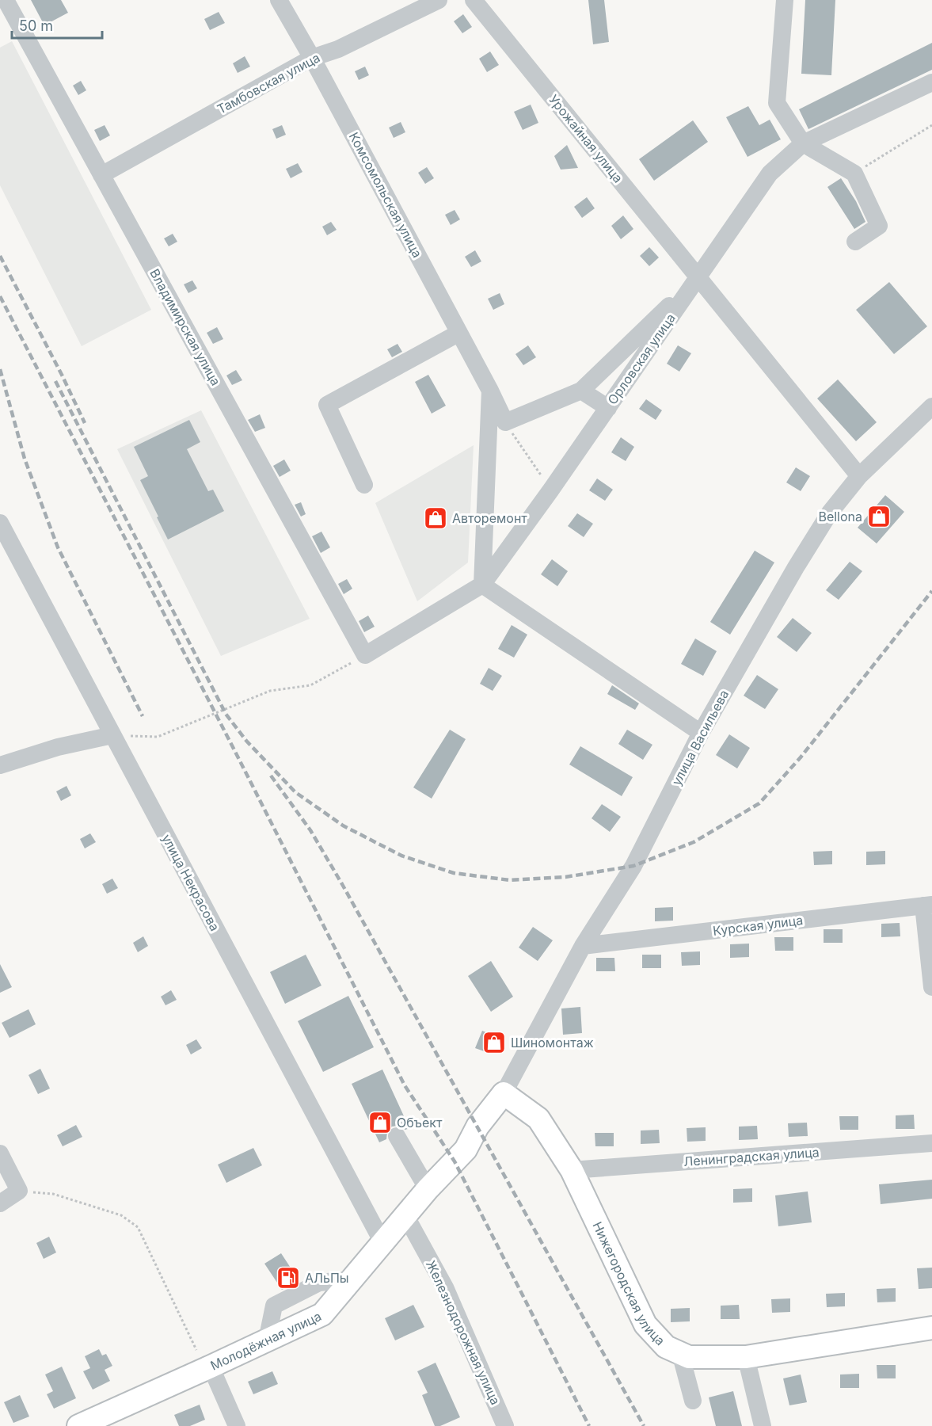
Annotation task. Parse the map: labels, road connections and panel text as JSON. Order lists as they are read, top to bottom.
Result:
{
  "streets": {
    "main road": ["Нижегородская улица", "Молодёжная улица"],
    "street": [
      "Тамбовская улица",
      "Урожайная улица",
      "Комсомольская улица",
      "Владимирская улица",
      "Орловская улица",
      "улица Васильева",
      "улица Некрасова",
      "Курская улица",
      "Ленинградская улица",
      "Железнодорожная улица"
    ]
  },
  "crossings": [
    ["Тамбовская улица", "Комсомольская улица"],
    ["Тамбовская улица", "Владимирская улица"],
    ["Урожайная улица", "Орловская улица"],
    ["Урожайная улица", "улица Васильева"],
    ["Владимирская улица", "Орловская улица"],
    ["улица Васильева", "Курская улица"],
    ["улица Васильева", "Нижегородская улица"],
    ["улица Васильева", "Молодёжная улица"],
    ["улица Некрасова", "Молодёжная улица"],
    ["Ленинградская улица", "Нижегородская улица"],
    ["Нижегородская улица", "Молодёжная улица"],
    ["Железнодорожная улица", "Молодёжная улица"]
  ],
  "places": {
    "shop": [
      "Bellona",
      "Авторемонт",
      "Шиномонтаж",
      "Объект"
    ],
    "fuel station": ["АЛьПы"]
  },
  "scale_bar": "50 m"
}
